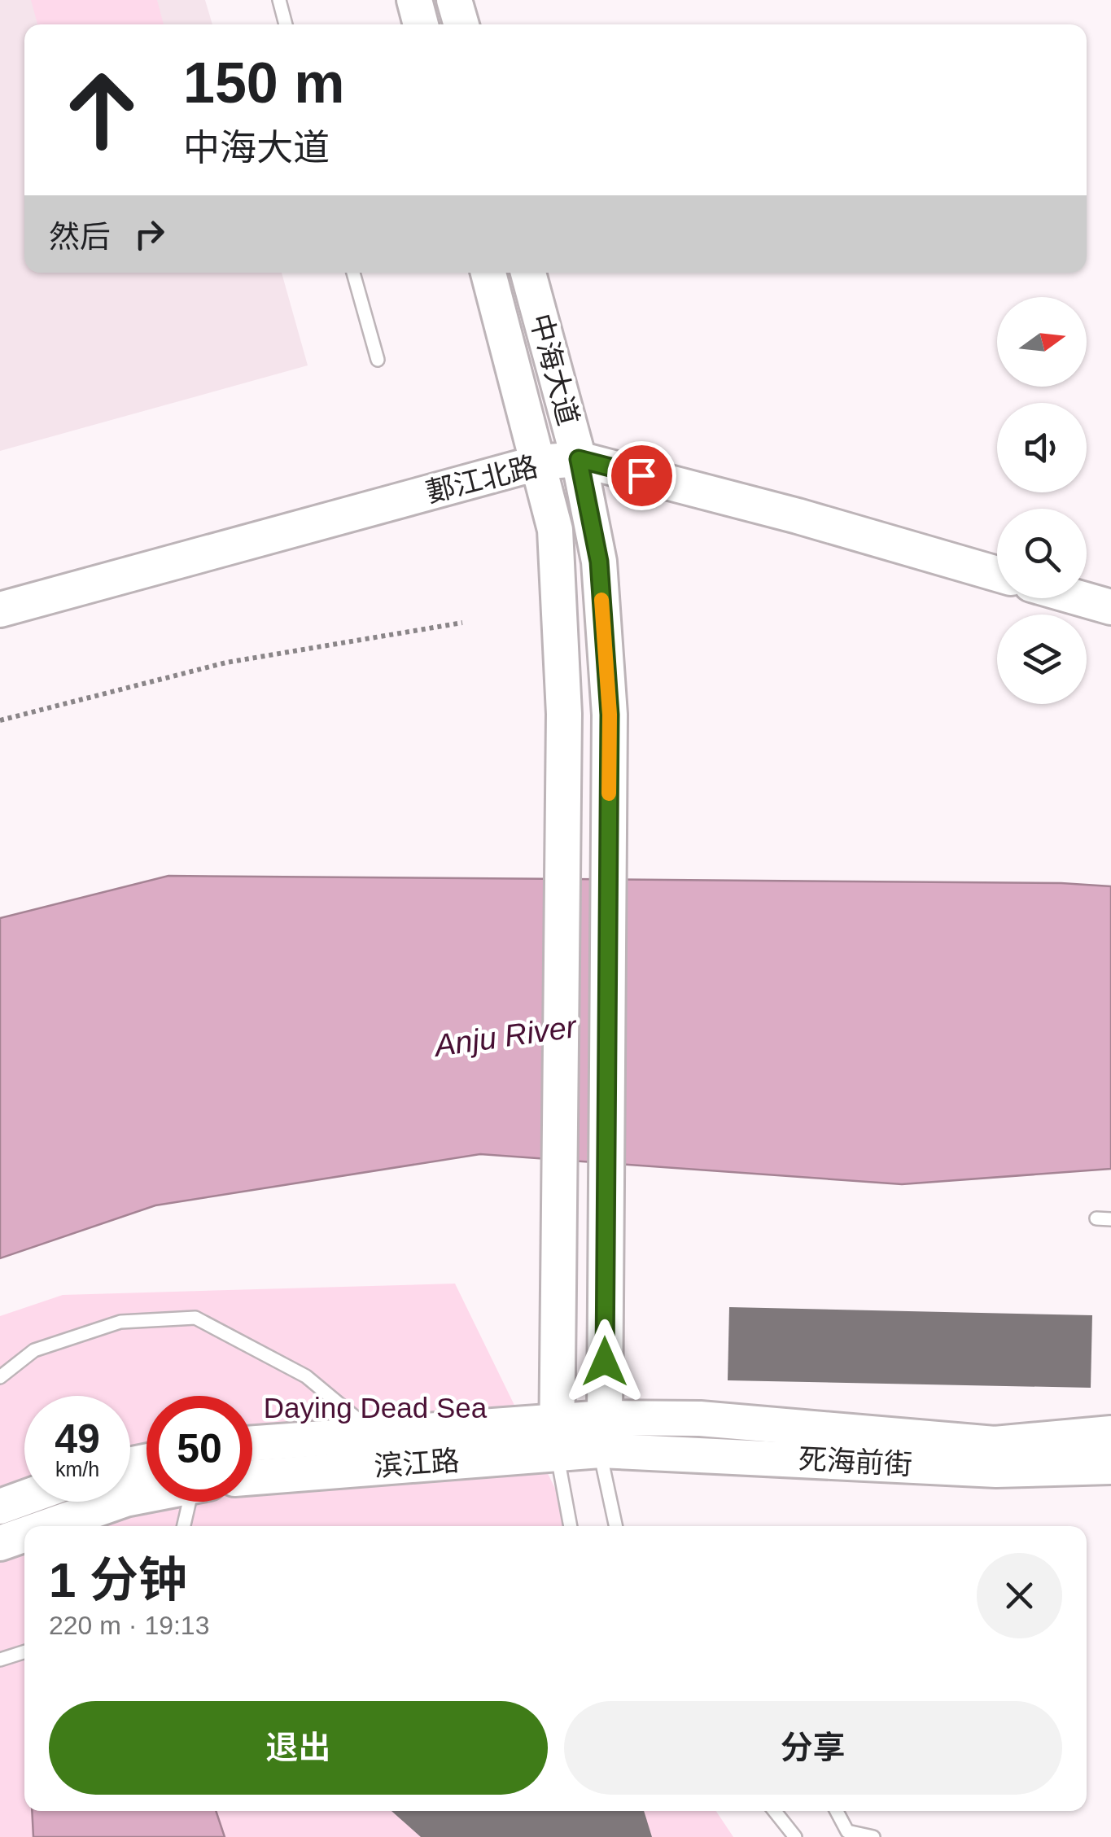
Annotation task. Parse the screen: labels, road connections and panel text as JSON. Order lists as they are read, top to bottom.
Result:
{
  "streets": {
    "main road": [
      "中海大道",
      "郪江北路",
      "死海前街",
      "滨江路"
    ]
  },
  "crossings": [
    ["中海大道", "郪江北路"],
    ["中海大道", "死海前街"],
    ["中海大道", "滨江路"],
    ["死海前街", "滨江路"]
  ],
  "water": ["Anju River"],
  "parks": ["Daying Dead Sea"],
  "north": "right",
  "page": {
    "turn": ["150 m", "中海大道"],
    "then": "然后",
    "speed": "49 km/h",
    "limit": "50",
    "heading": ["1 分钟", "220 m · 19:13"],
    "buttons": ["退出", "分享"]
  }
}
